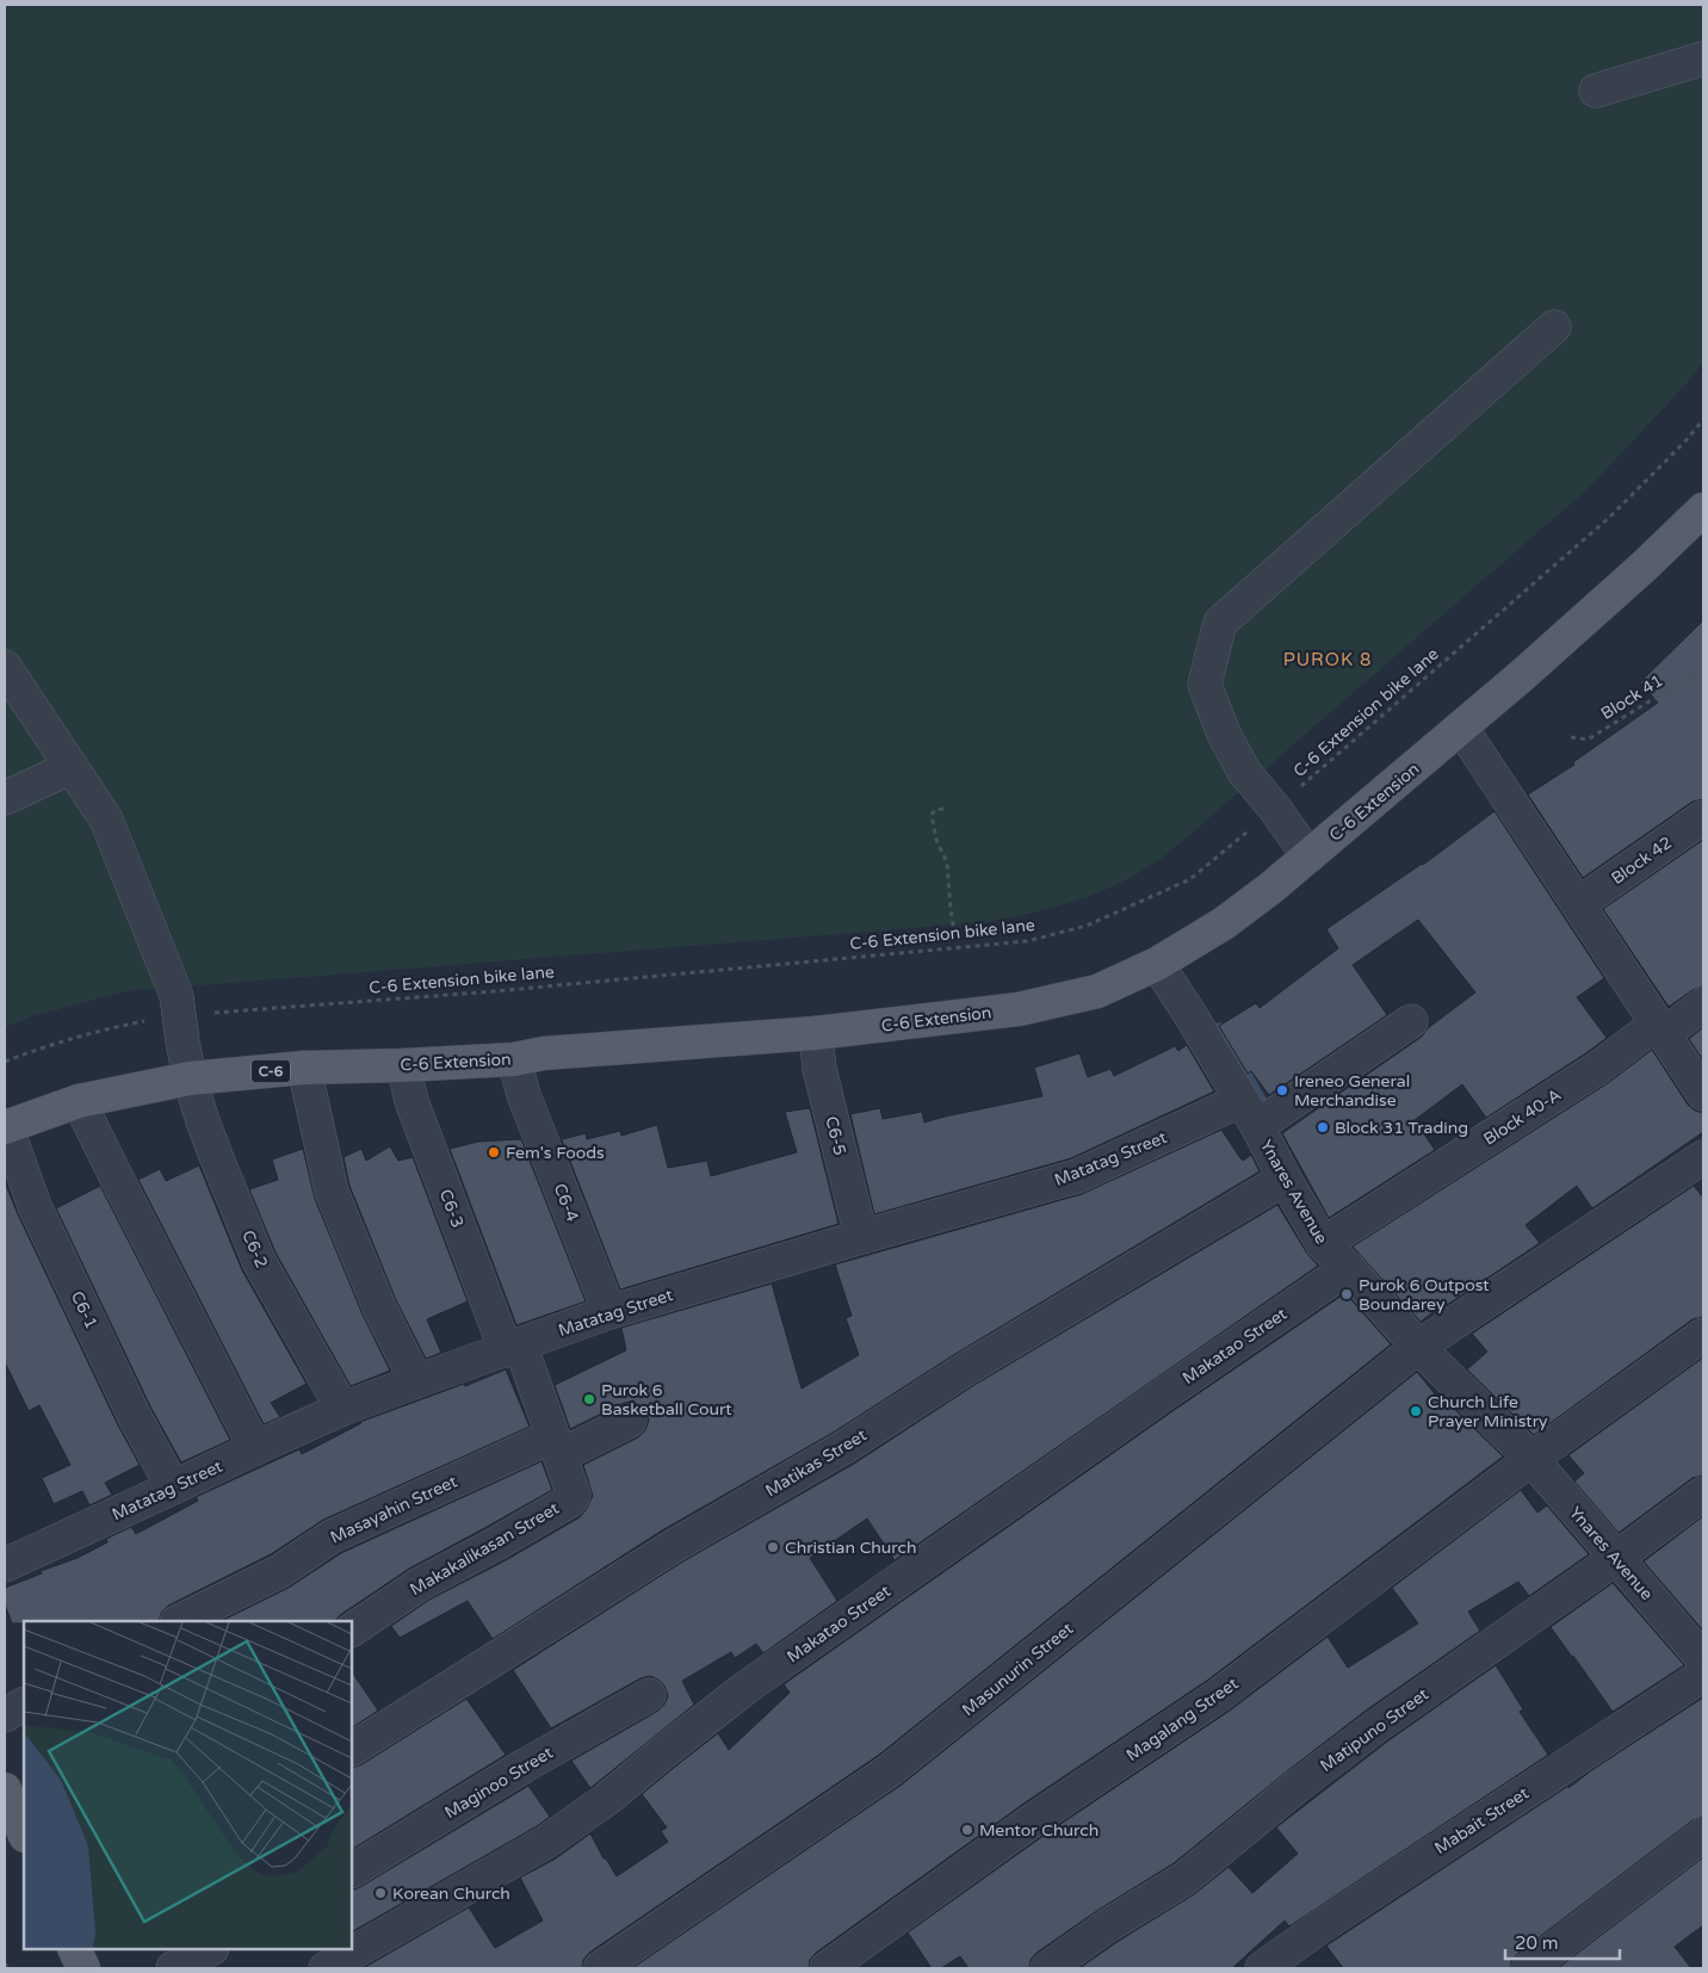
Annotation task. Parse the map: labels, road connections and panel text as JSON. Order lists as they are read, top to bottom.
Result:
{
  "streets": {
    "main road": ["C-6 Extension", "C-6"],
    "street": [
      "Block 42",
      "Block 40-A",
      "C6-5",
      "Matatag Street",
      "Ynares Avenue",
      "C6-4",
      "C6-3",
      "C6-2",
      "C6-1",
      "Makatao Street",
      "Matikas Street",
      "Masayahin Street",
      "Makakalikasan Street",
      "Masunurin Street",
      "Magalang Street",
      "Matipuno Street",
      "Maginoo Street",
      "Mabait Street"
    ],
    "path": ["Block 41", "C-6 Extension bike lane"]
  },
  "crossings": [
    ["C-6 Extension bike lane", "C6-2"],
    ["C-6 Extension", "C6-5"],
    ["C-6 Extension", "Ynares Avenue"],
    ["C-6 Extension", "C6-4"],
    ["C-6 Extension", "C6-3"],
    ["C-6 Extension", "C6-2"],
    ["C-6 Extension", "C6-1"],
    ["Block 40-A", "Ynares Avenue"],
    ["C6-5", "Matatag Street"],
    ["Matatag Street", "Ynares Avenue"],
    ["Matatag Street", "C6-4"],
    ["Matatag Street", "C6-3"],
    ["Matatag Street", "C6-2"],
    ["Matatag Street", "C6-1"],
    ["Matatag Street", "Makakalikasan Street"],
    ["Ynares Avenue", "Makatao Street"],
    ["Ynares Avenue", "Matikas Street"],
    ["Ynares Avenue", "Masunurin Street"],
    ["Ynares Avenue", "Magalang Street"],
    ["Ynares Avenue", "Matipuno Street"],
    ["C6-3", "Makakalikasan Street"],
    ["Masayahin Street", "Makakalikasan Street"]
  ],
  "districts": ["PUROK 8"],
  "places": [
    "Ireneo General Merchandise",
    "Block 31 Trading",
    "Fem's Foods",
    "Purok 6 Outpost Boundarey",
    "Purok 6 Basketball Court",
    "Church Life Prayer Ministry",
    "Christian Church",
    "Mentor Church",
    "Korean Church"
  ],
  "scale_bar": "20 m"
}
